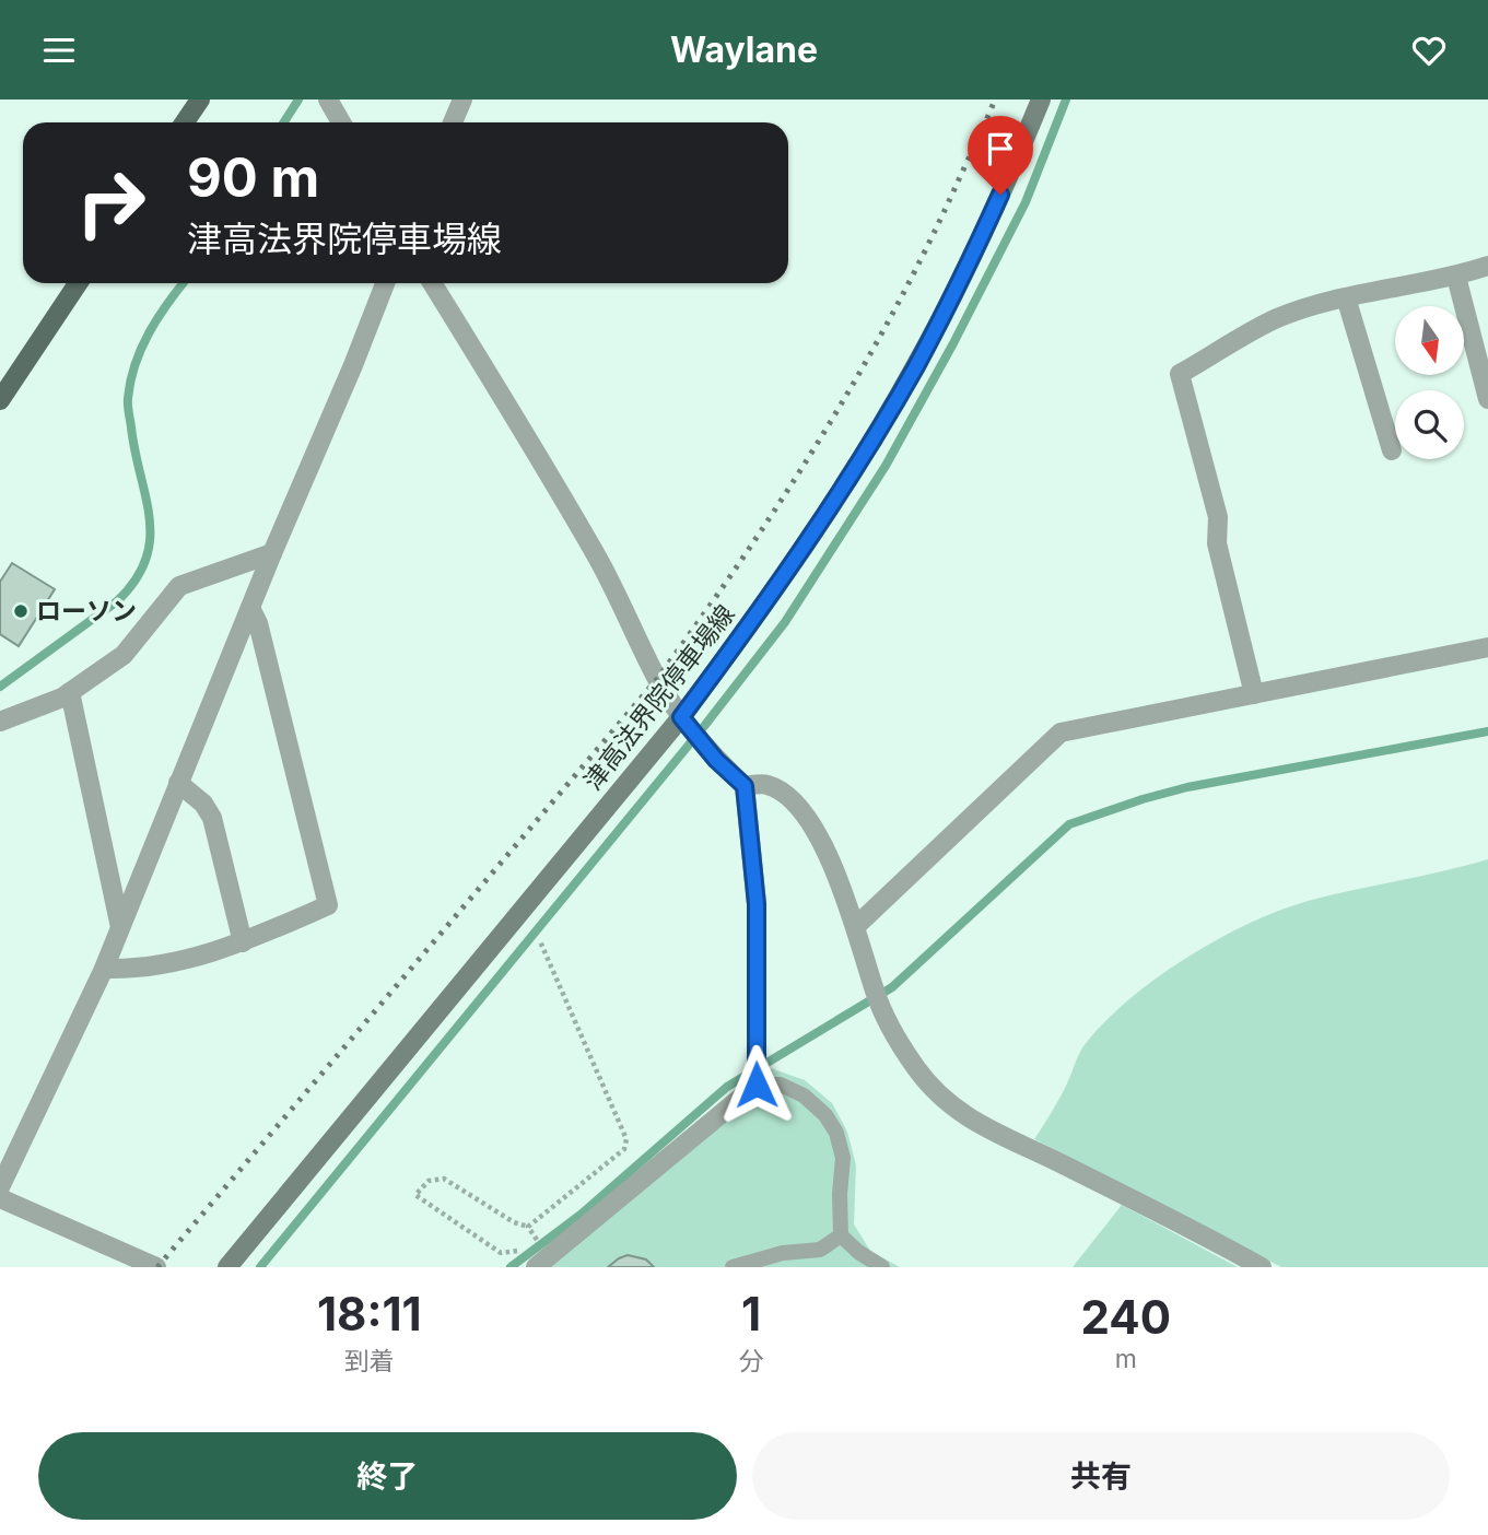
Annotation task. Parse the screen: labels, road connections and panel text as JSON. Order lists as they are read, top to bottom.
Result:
{
  "streets": {
    "main road": ["津高法界院停車場線"]
  },
  "places": ["ローソン"],
  "north": "bottom",
  "page": {
    "header": "Waylane",
    "turn": ["90 m", "津高法界院停車場線"],
    "eta": [
      "18:11",
      "到着",
      "1",
      "分",
      "240",
      "m"
    ],
    "buttons": ["終了", "共有"]
  }
}
